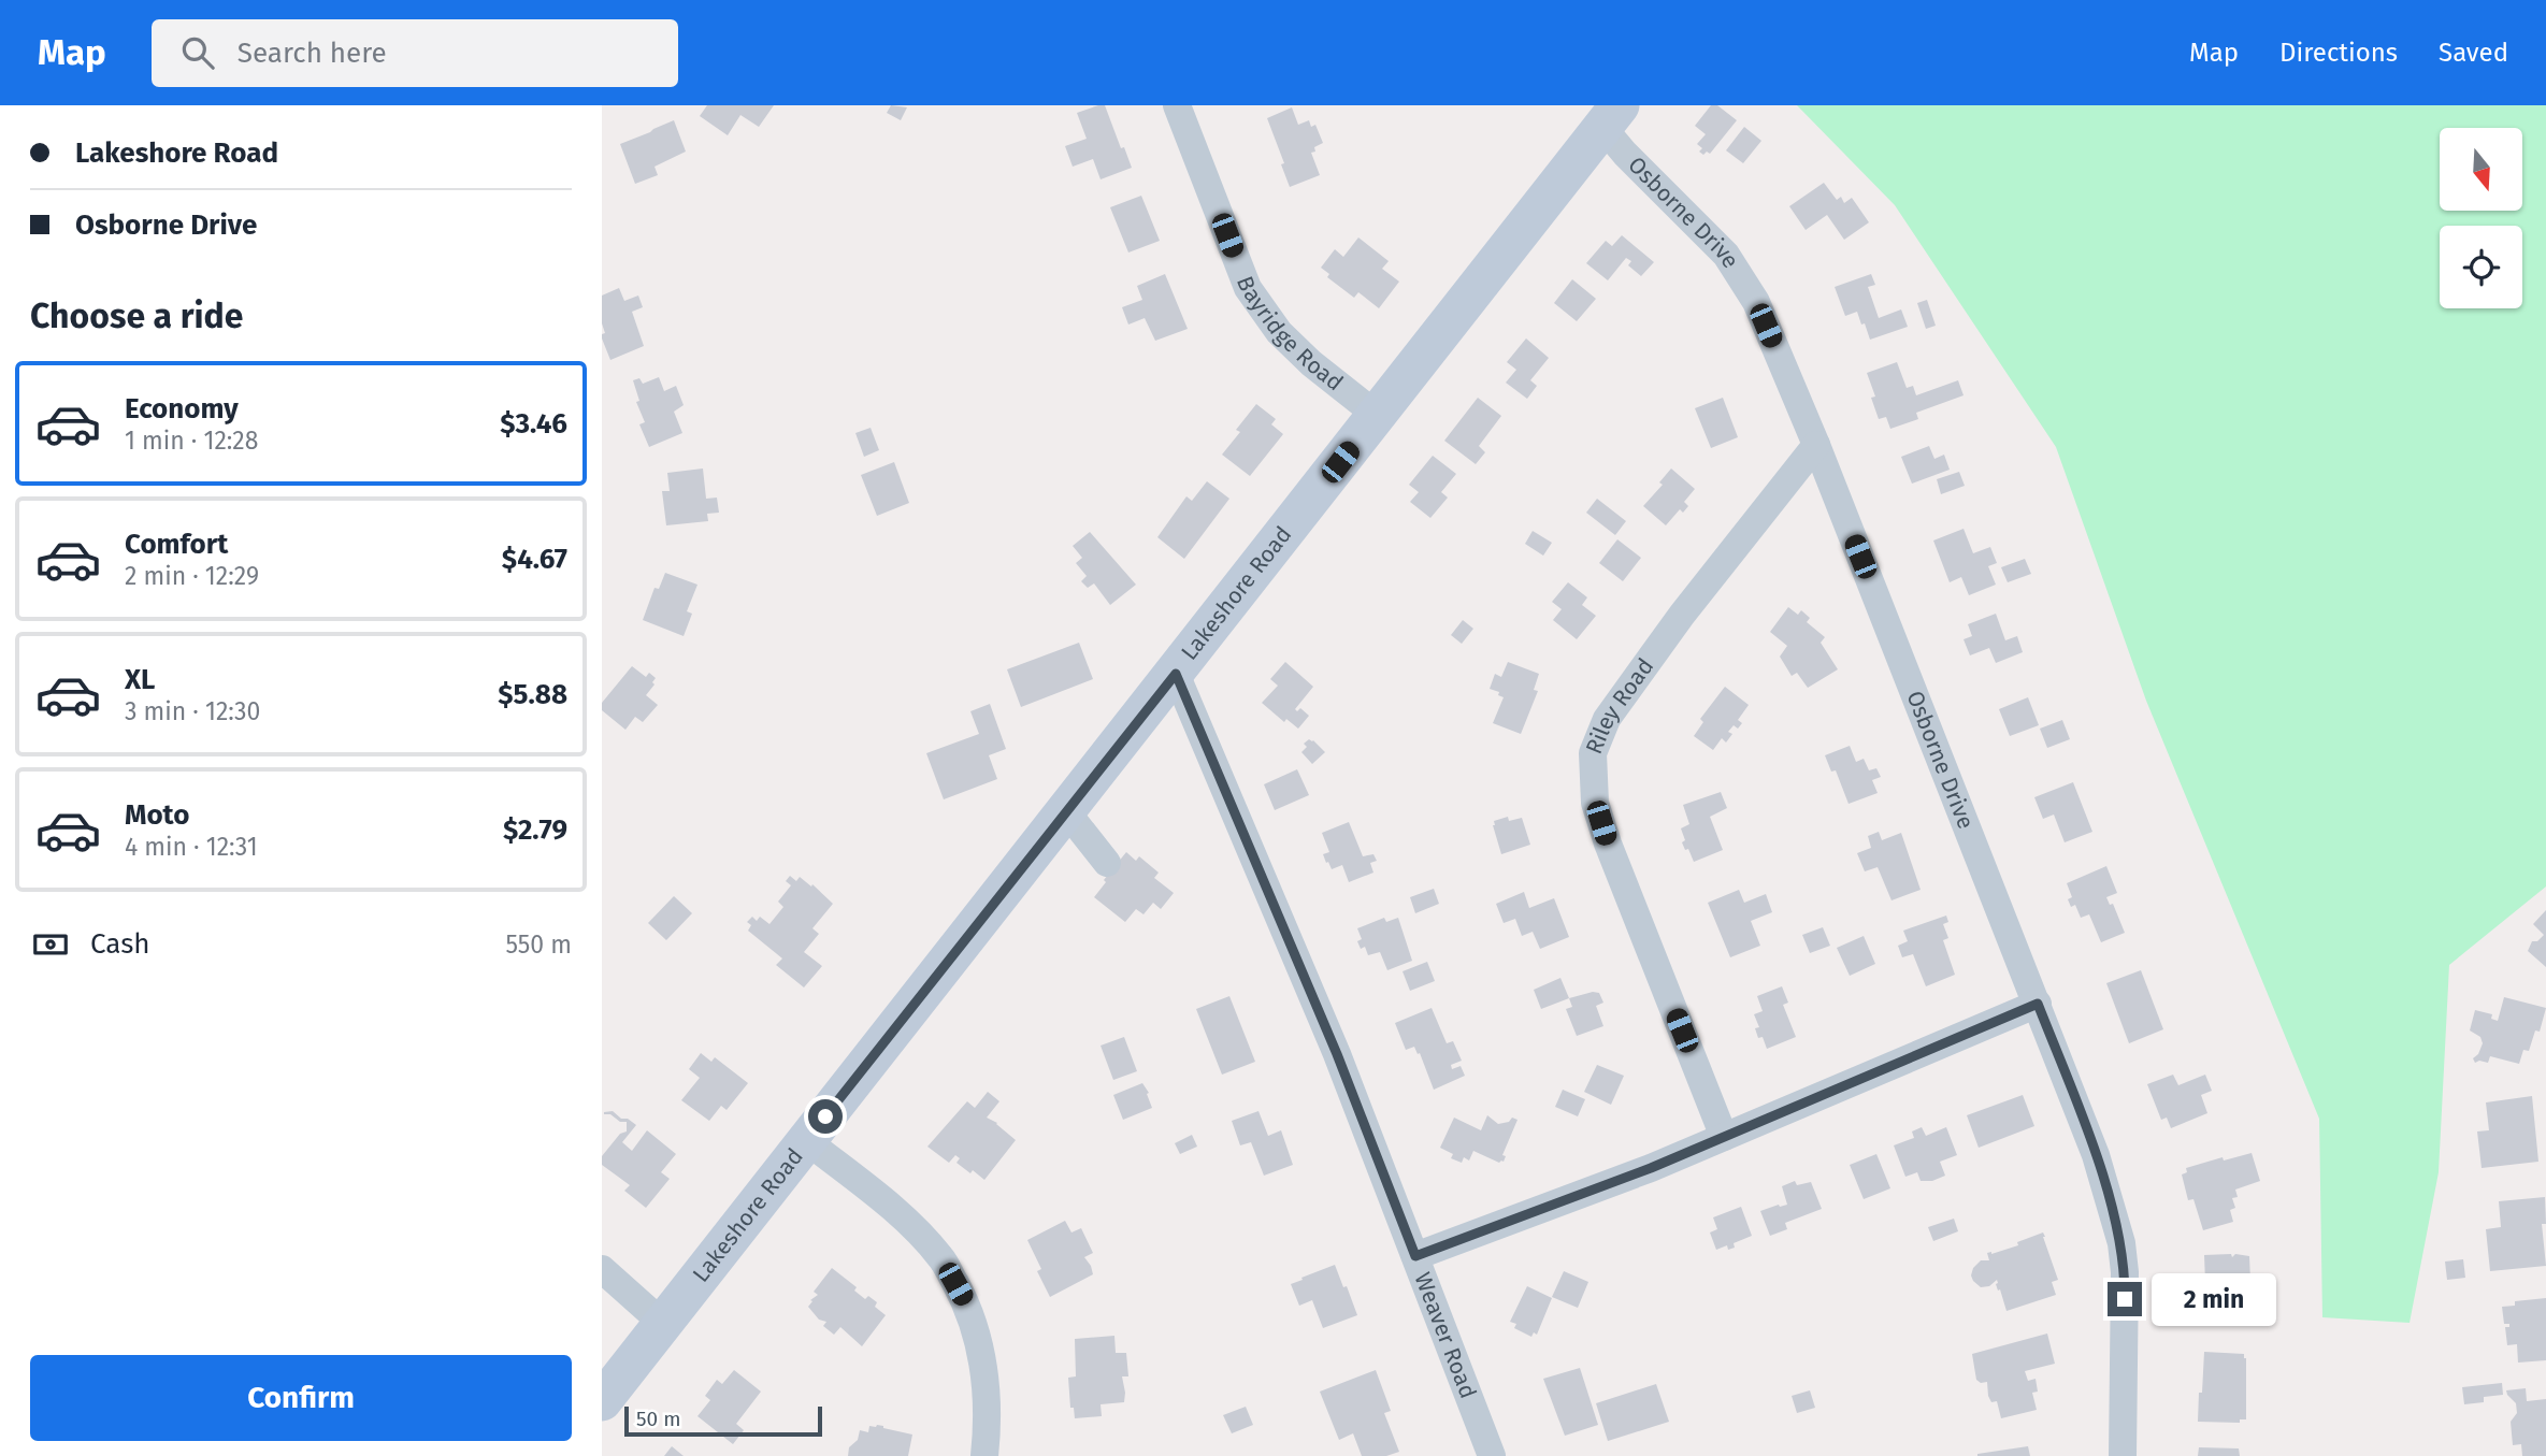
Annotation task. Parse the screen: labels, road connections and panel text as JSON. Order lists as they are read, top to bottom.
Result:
{
  "streets": {
    "street": [
      "Osborne Drive",
      "Bayridge Road",
      "Lakeshore Road",
      "Riley Road",
      "Weaver Road"
    ]
  },
  "crossings": [
    ["Osborne Drive", "Lakeshore Road"],
    ["Osborne Drive", "Riley Road"],
    ["Bayridge Road", "Lakeshore Road"],
    ["Lakeshore Road", "Weaver Road"]
  ],
  "scale_bar": "50 m",
  "north": "bottom",
  "page": {
    "header": "Map",
    "search": "Search here",
    "nav": ["Map", "Directions", "Saved"],
    "banner": ["Lakeshore Road", "Osborne Drive"],
    "heading": "Choose a ride",
    "list": [
      {
        "name": "Economy",
        "note": "1 min · 12:28",
        "value": "$3.46"
      },
      {
        "name": "Comfort",
        "note": "2 min · 12:29",
        "value": "$4.67"
      },
      {
        "name": "XL",
        "note": "3 min · 12:30",
        "value": "$5.88"
      },
      {
        "name": "Moto",
        "note": "4 min · 12:31",
        "value": "$2.79"
      }
    ],
    "pay": ["Cash", "550 m"],
    "bubble": "2 min",
    "buttons": "Confirm",
    "scale": "50 m"
  }
}
